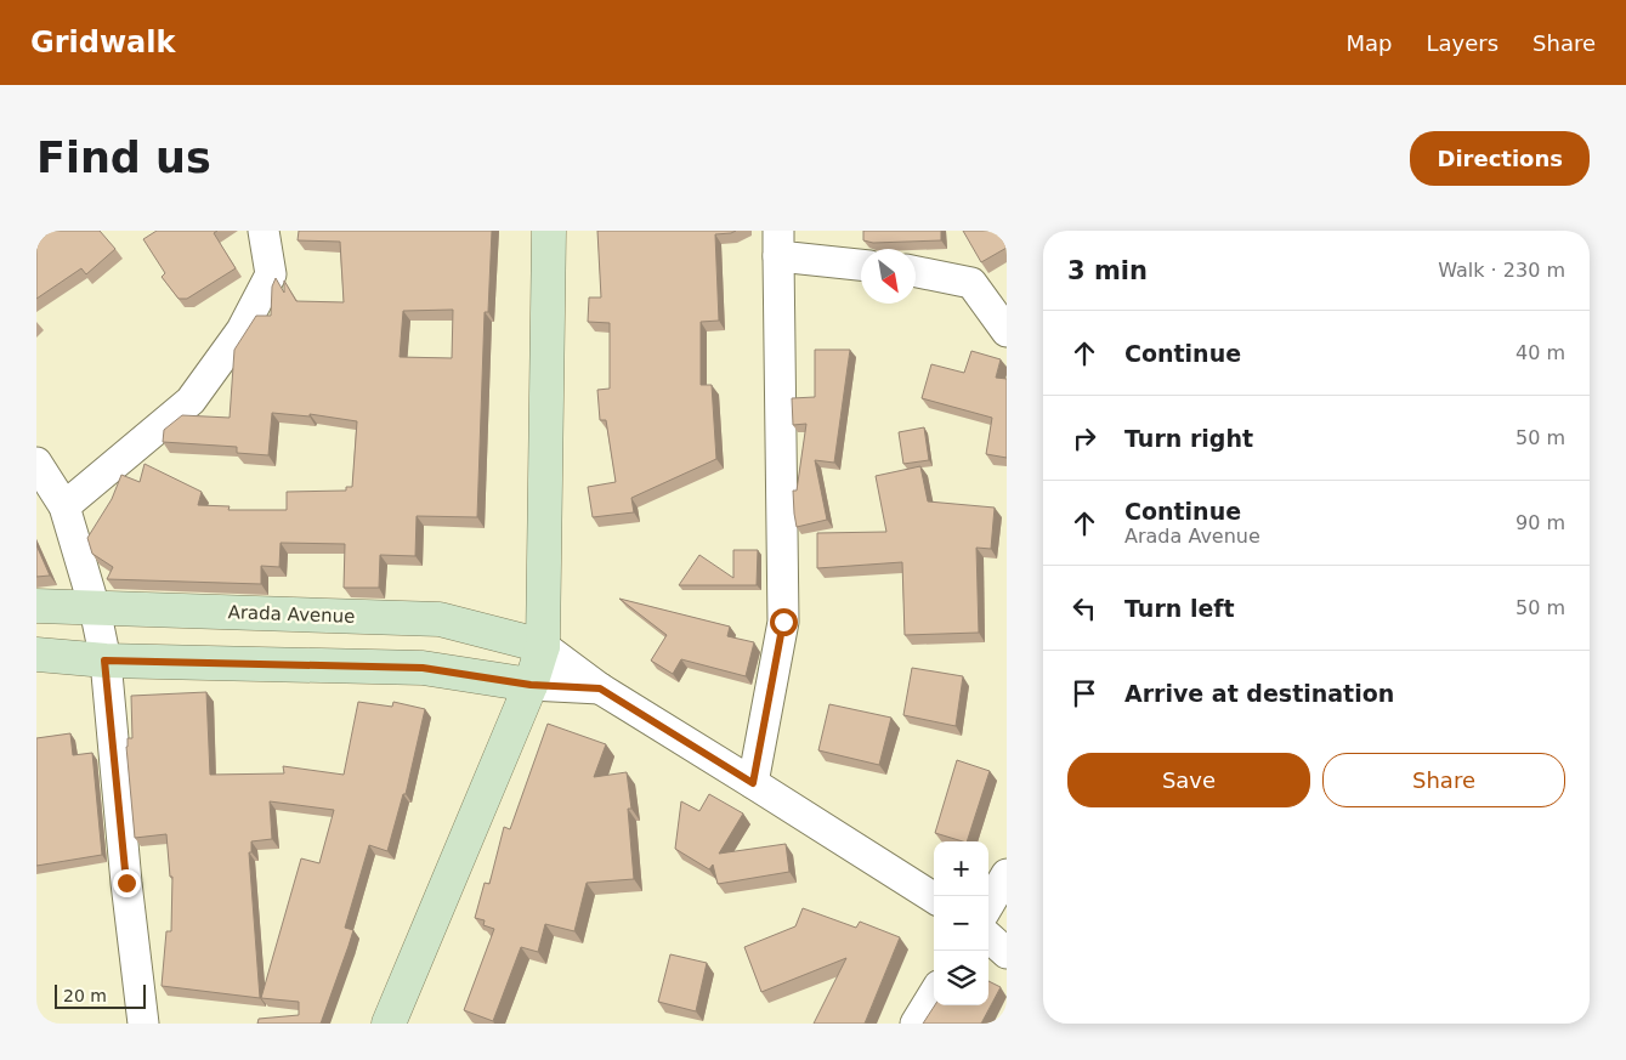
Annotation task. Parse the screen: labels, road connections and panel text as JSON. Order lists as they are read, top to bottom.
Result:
{
  "streets": {
    "main road": ["Arada Avenue"]
  },
  "scale_bar": "20 m",
  "north": "bottom right",
  "page": {
    "header": "Gridwalk",
    "nav": ["Map", "Layers", "Share"],
    "buttons": [
      "Directions",
      ["Save", "Share"]
    ],
    "title": "Find us",
    "heading": ["3 min", "Walk · 230 m"],
    "list": [
      ["Continue", "40 m"],
      ["Turn right", "50 m"],
      ["Continue", "Arada Avenue", "90 m"],
      ["Turn left", "50 m"],
      "Arrive at destination"
    ],
    "map_buttons": ["+", "−"],
    "scale": "20 m"
  }
}
